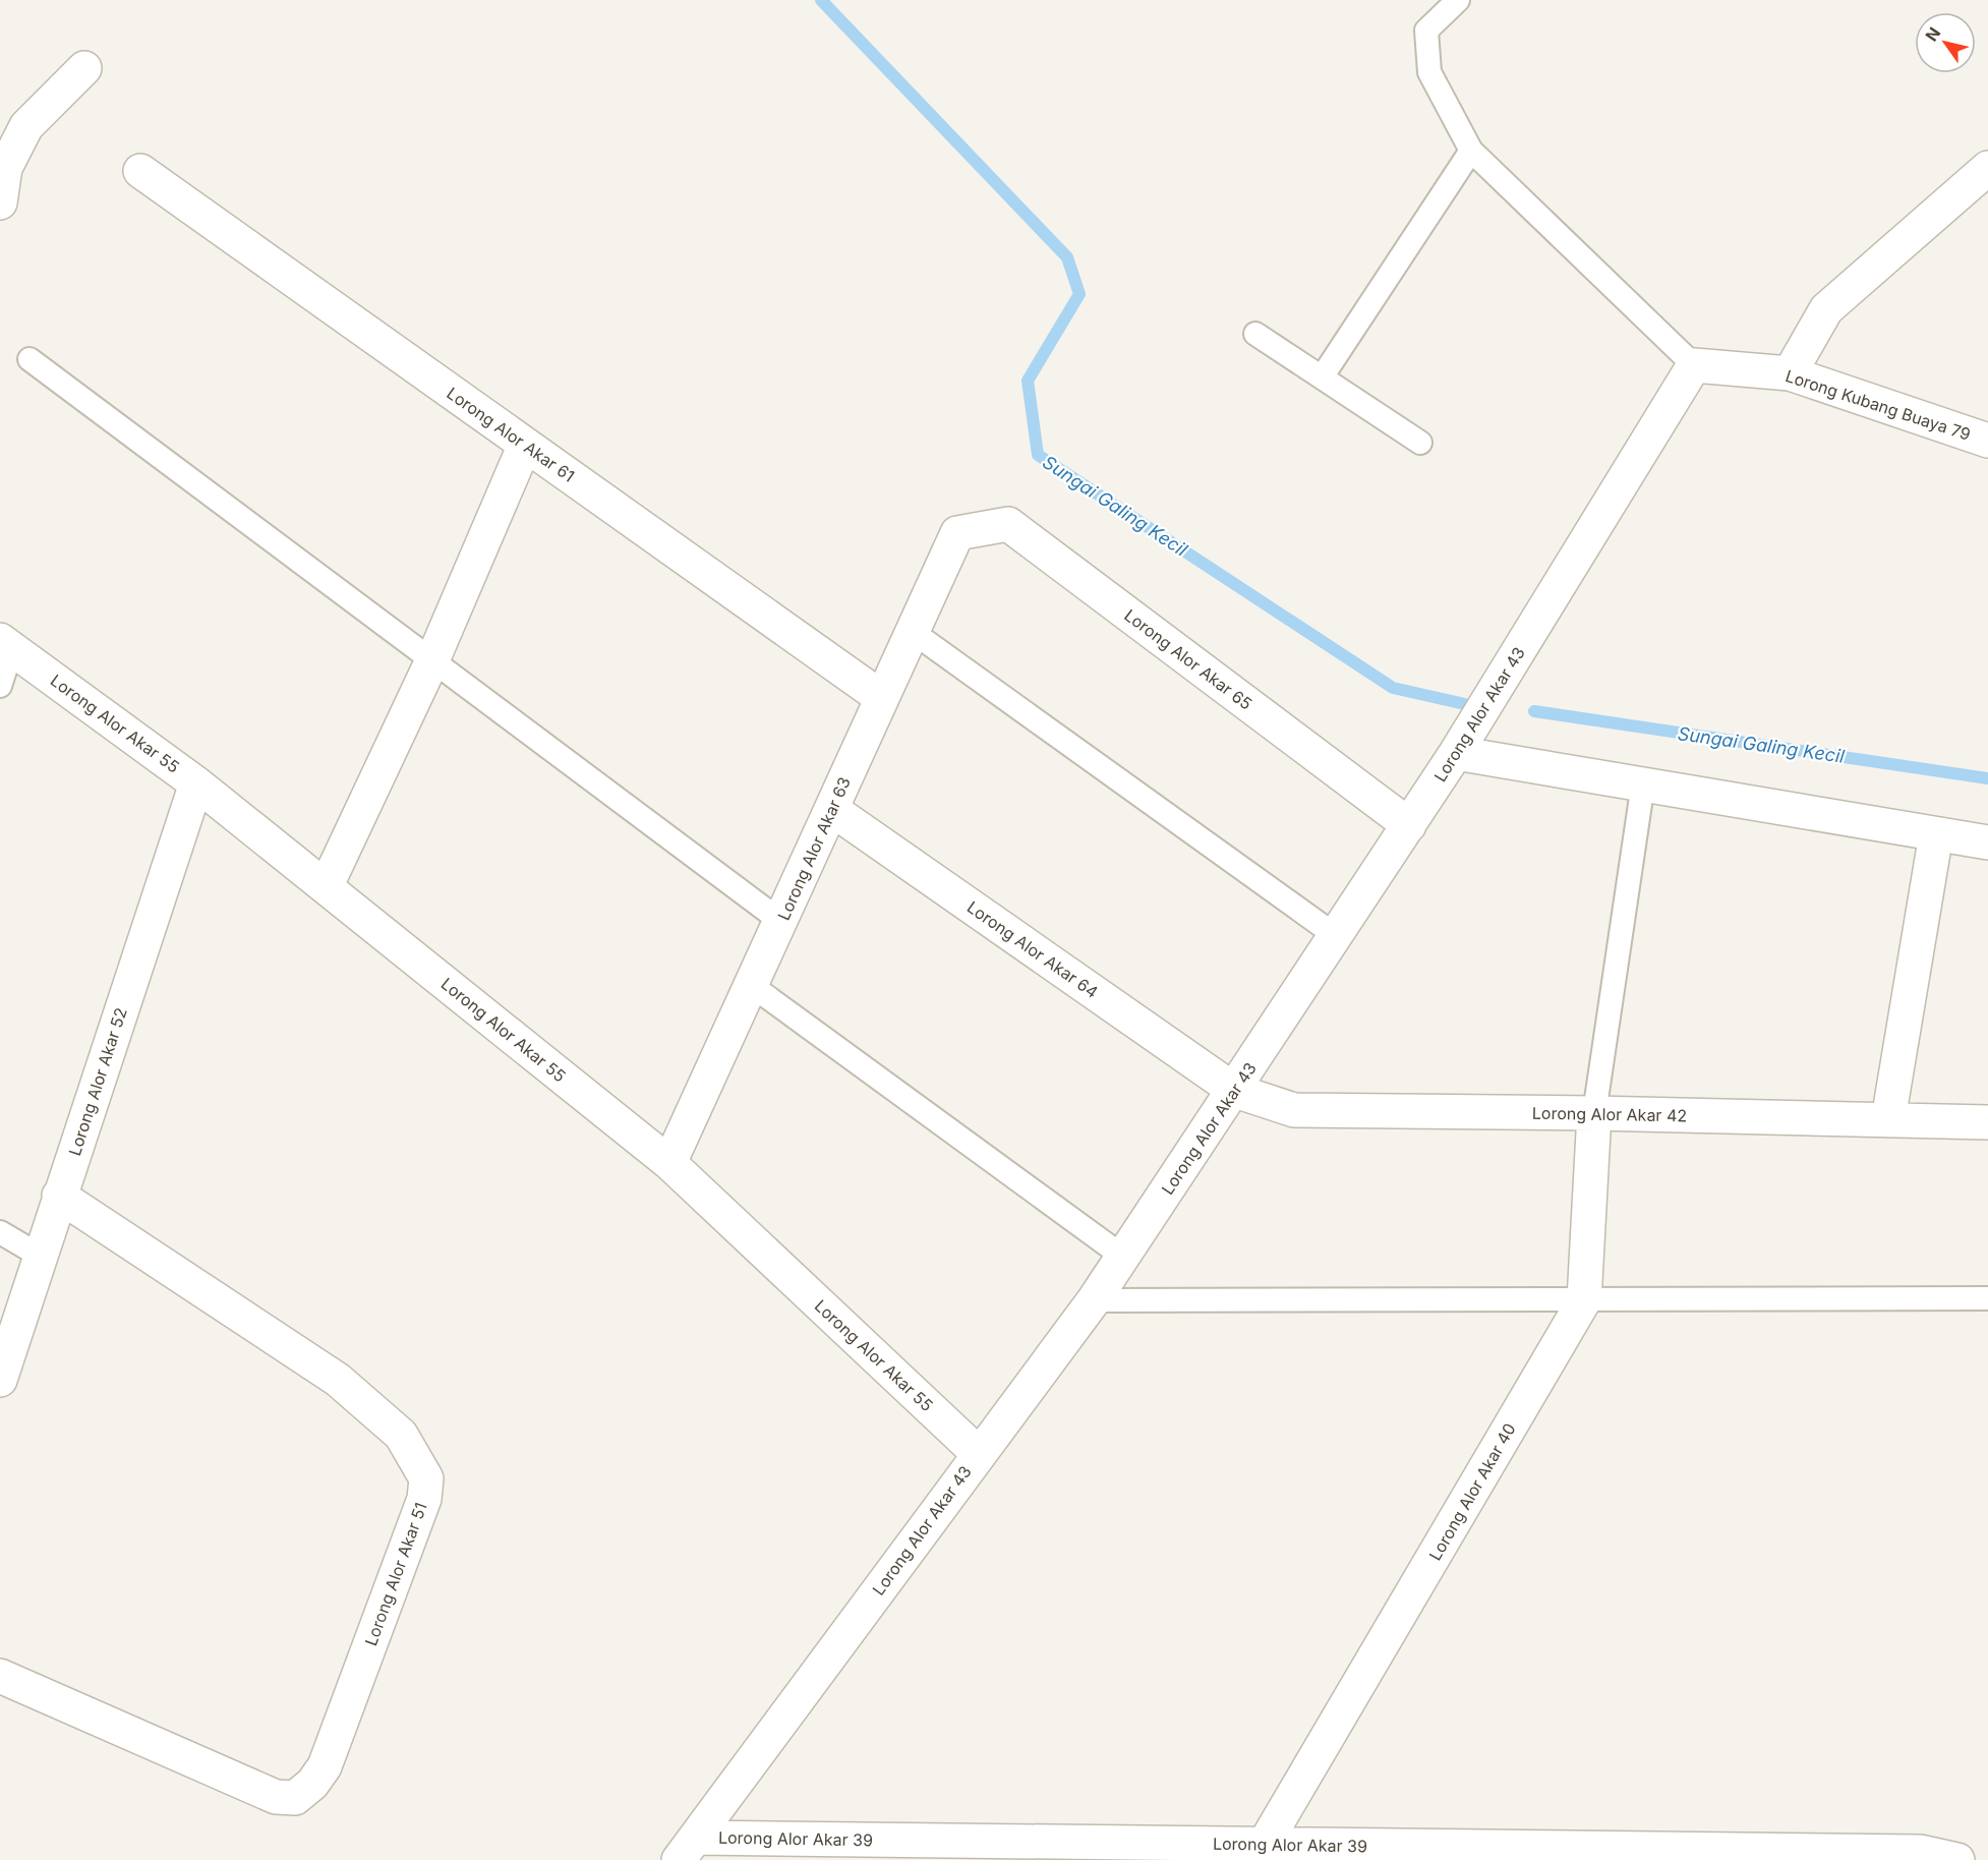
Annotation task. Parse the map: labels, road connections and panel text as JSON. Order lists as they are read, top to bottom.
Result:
{
  "streets": {
    "street": [
      "Lorong Kubang Buaya 79",
      "Lorong Alor Akar 61",
      "Lorong Alor Akar 65",
      "Lorong Alor Akar 43",
      "Lorong Alor Akar 55",
      "Lorong Alor Akar 63",
      "Lorong Alor Akar 64",
      "Lorong Alor Akar 52",
      "Lorong Alor Akar 42",
      "Lorong Alor Akar 40",
      "Lorong Alor Akar 51",
      "Lorong Alor Akar 39"
    ]
  },
  "crossings": [
    ["Lorong Kubang Buaya 79", "Lorong Alor Akar 43"],
    ["Lorong Alor Akar 61", "Lorong Alor Akar 63"],
    ["Lorong Alor Akar 65", "Lorong Alor Akar 43"],
    ["Lorong Alor Akar 65", "Lorong Alor Akar 63"],
    ["Lorong Alor Akar 43", "Lorong Alor Akar 55"],
    ["Lorong Alor Akar 43", "Lorong Alor Akar 64"],
    ["Lorong Alor Akar 43", "Lorong Alor Akar 42"],
    ["Lorong Alor Akar 43", "Lorong Alor Akar 39"],
    ["Lorong Alor Akar 55", "Lorong Alor Akar 63"],
    ["Lorong Alor Akar 55", "Lorong Alor Akar 52"],
    ["Lorong Alor Akar 63", "Lorong Alor Akar 64"],
    ["Lorong Alor Akar 64", "Lorong Alor Akar 42"],
    ["Lorong Alor Akar 52", "Lorong Alor Akar 51"],
    ["Lorong Alor Akar 42", "Lorong Alor Akar 40"],
    ["Lorong Alor Akar 40", "Lorong Alor Akar 39"]
  ],
  "water": ["Sungai Galing Kecil"],
  "north": "top left"
}
